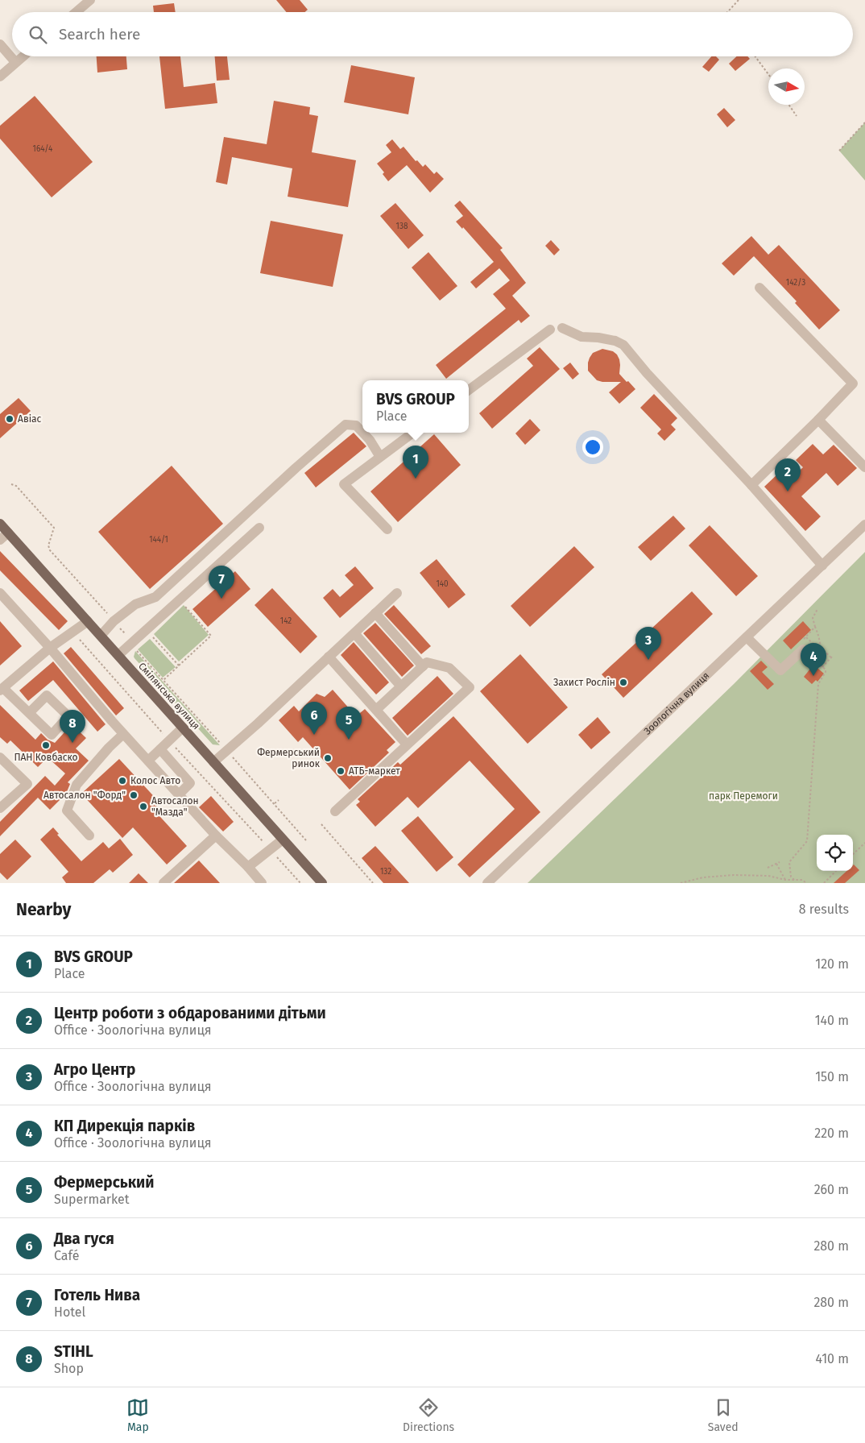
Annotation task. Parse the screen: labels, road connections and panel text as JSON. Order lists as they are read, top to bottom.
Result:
{
  "streets": {
    "main road": ["Смілянська вулиця"],
    "street": ["Зоологічна вулиця"]
  },
  "parks": ["парк Перемоги"],
  "places": [
    "Авіас",
    "Захист Рослін",
    "ПАН Ковбаско",
    "Фермерський ринок",
    "АТБ-маркет",
    "Колос Авто",
    "Автосалон \"Форд\"",
    "Автосалон \"Мазда\""
  ],
  "house_numbers": [
    "164/4",
    "138",
    "142/3",
    "144/1",
    "140",
    "142",
    "132"
  ],
  "north": "right",
  "page": {
    "search": "Search here",
    "popup": ["BVS GROUP", "Place"],
    "pins": [
      "1",
      "2",
      "7",
      "3",
      "4",
      "6",
      "5",
      "8"
    ],
    "heading": ["Nearby", "8 results"],
    "list": [
      {
        "mark": "1",
        "name": "BVS GROUP",
        "note": "Place",
        "value": "120 m"
      },
      {
        "mark": "2",
        "name": "Центр роботи з обдарованими дітьми",
        "note": "Office · Зоологічна вулиця",
        "value": "140 m"
      },
      {
        "mark": "3",
        "name": "Агро Центр",
        "note": "Office · Зоологічна вулиця",
        "value": "150 m"
      },
      {
        "mark": "4",
        "name": "КП Дирекція парків",
        "note": "Office · Зоологічна вулиця",
        "value": "220 m"
      },
      {
        "mark": "5",
        "name": "Фермерський",
        "note": "Supermarket",
        "value": "260 m"
      },
      {
        "mark": "6",
        "name": "Два гуся",
        "note": "Café",
        "value": "280 m"
      },
      {
        "mark": "7",
        "name": "Готель Нива",
        "note": "Hotel",
        "value": "280 m"
      },
      {
        "mark": "8",
        "name": "STIHL",
        "note": "Shop",
        "value": "410 m"
      }
    ],
    "nav": ["Map", "Directions", "Saved"]
  }
}
